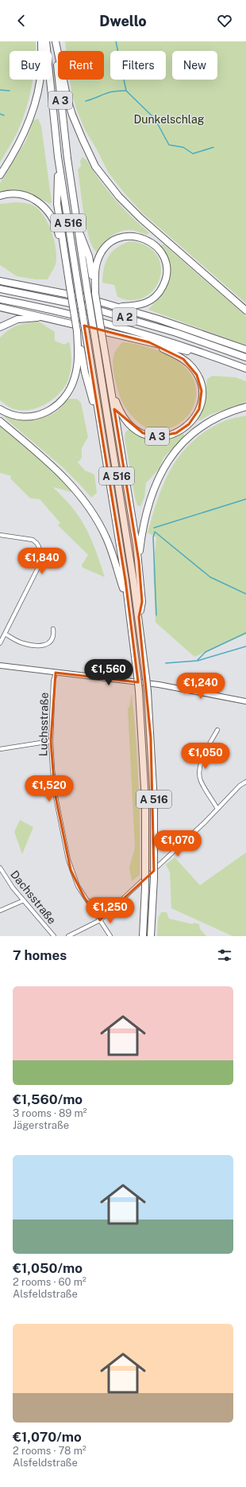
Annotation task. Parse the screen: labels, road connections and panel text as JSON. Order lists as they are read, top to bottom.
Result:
{
  "streets": {
    "highway": ["A 3", "A 516", "A 2"],
    "street": ["Luchsstraße", "Dachsstraße"]
  },
  "crossings": [
    ["A 3", "A 516"]
  ],
  "parks": ["Dunkelschlag"],
  "page": {
    "header": "Dwello",
    "chip": [
      "Buy",
      "Rent",
      "Filters",
      "New"
    ],
    "price": [
      "€1,840",
      "€1,560",
      "€1,240",
      "€1,050",
      "€1,520",
      "€1,070",
      "€1,250"
    ],
    "heading": "7 homes",
    "list": [
      {
        "name": "€1,560/mo",
        "note": "3 rooms · 89 m² · Jägerstraße"
      },
      {
        "name": "€1,050/mo",
        "note": "2 rooms · 60 m² · Alsfeldstraße"
      },
      {
        "name": "€1,070/mo",
        "note": "2 rooms · 78 m² · Alsfeldstraße"
      }
    ]
  }
}
